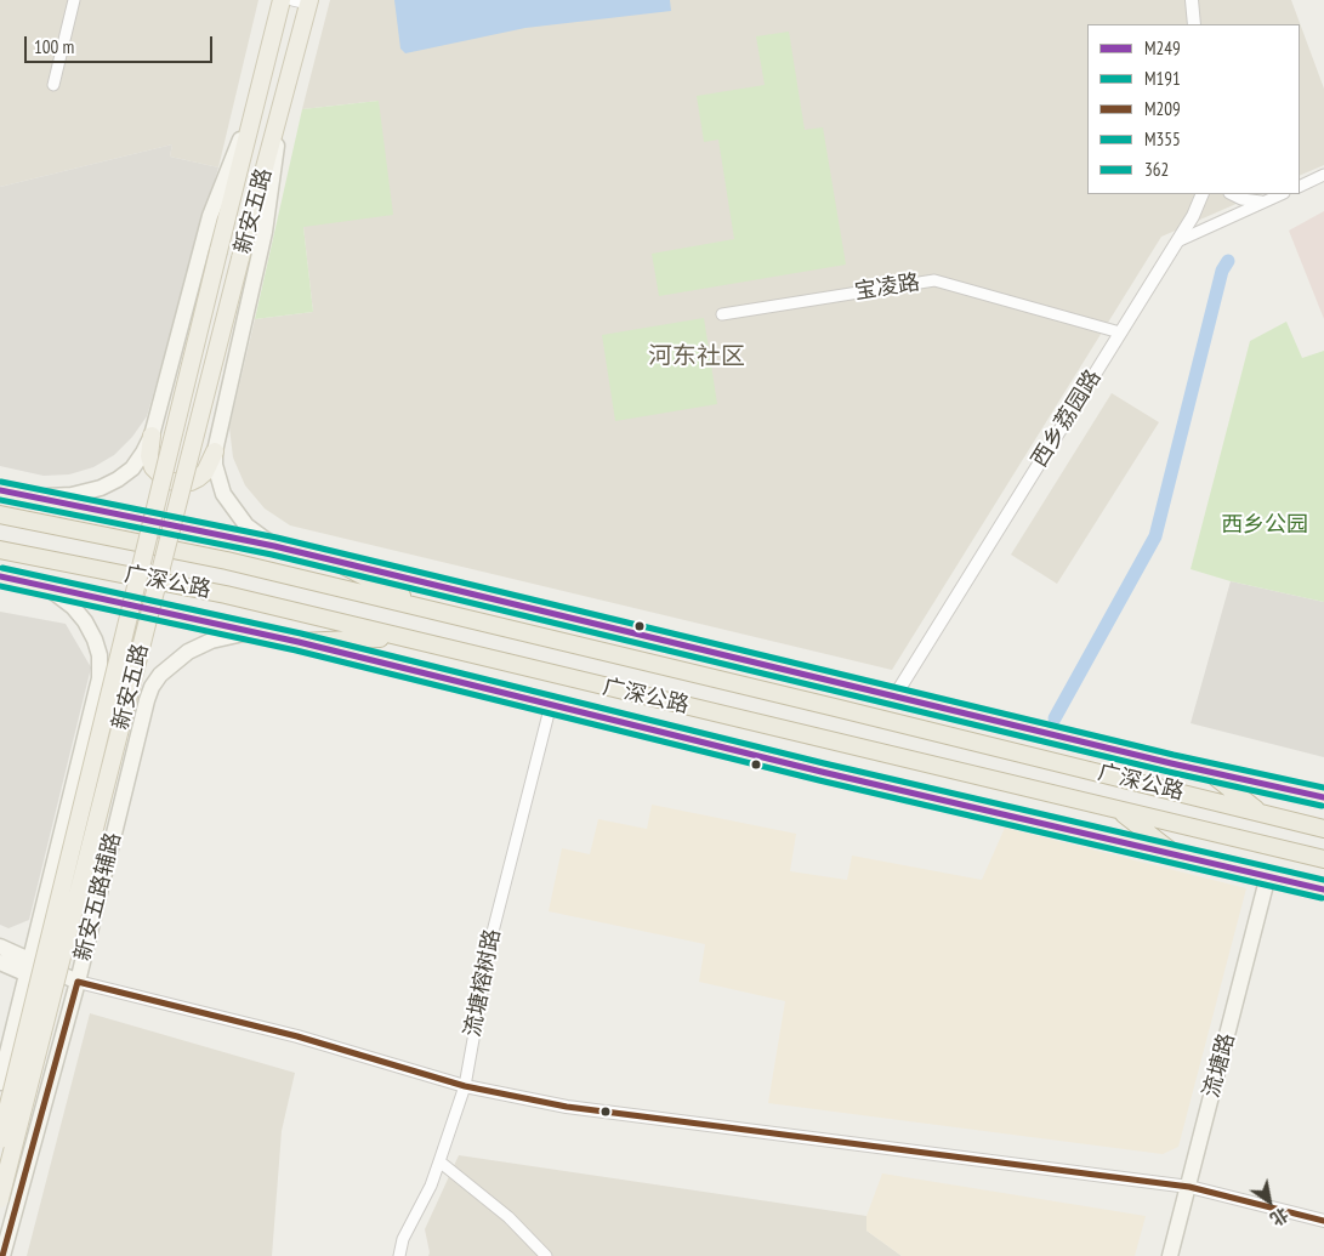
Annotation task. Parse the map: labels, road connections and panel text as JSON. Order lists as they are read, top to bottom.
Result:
{
  "streets": {
    "highway": ["广深公路"],
    "main road": ["新安五路", "新安五路辅路", "流塘路"],
    "street": ["宝凌路", "西乡荔园路", "流塘榕树路"]
  },
  "crossings": [
    ["宝凌路", "西乡荔园路"]
  ],
  "districts": ["河东社区"],
  "parks": ["西乡公园"],
  "lines": [
    "transit line 362",
    "transit line M249",
    "transit line M191",
    "transit line M355",
    "transit line M209"
  ],
  "legend": [
    "M249",
    "M191",
    "M209",
    "M355",
    "362"
  ],
  "scale_bar": "100 m",
  "north": "bottom right"
}
